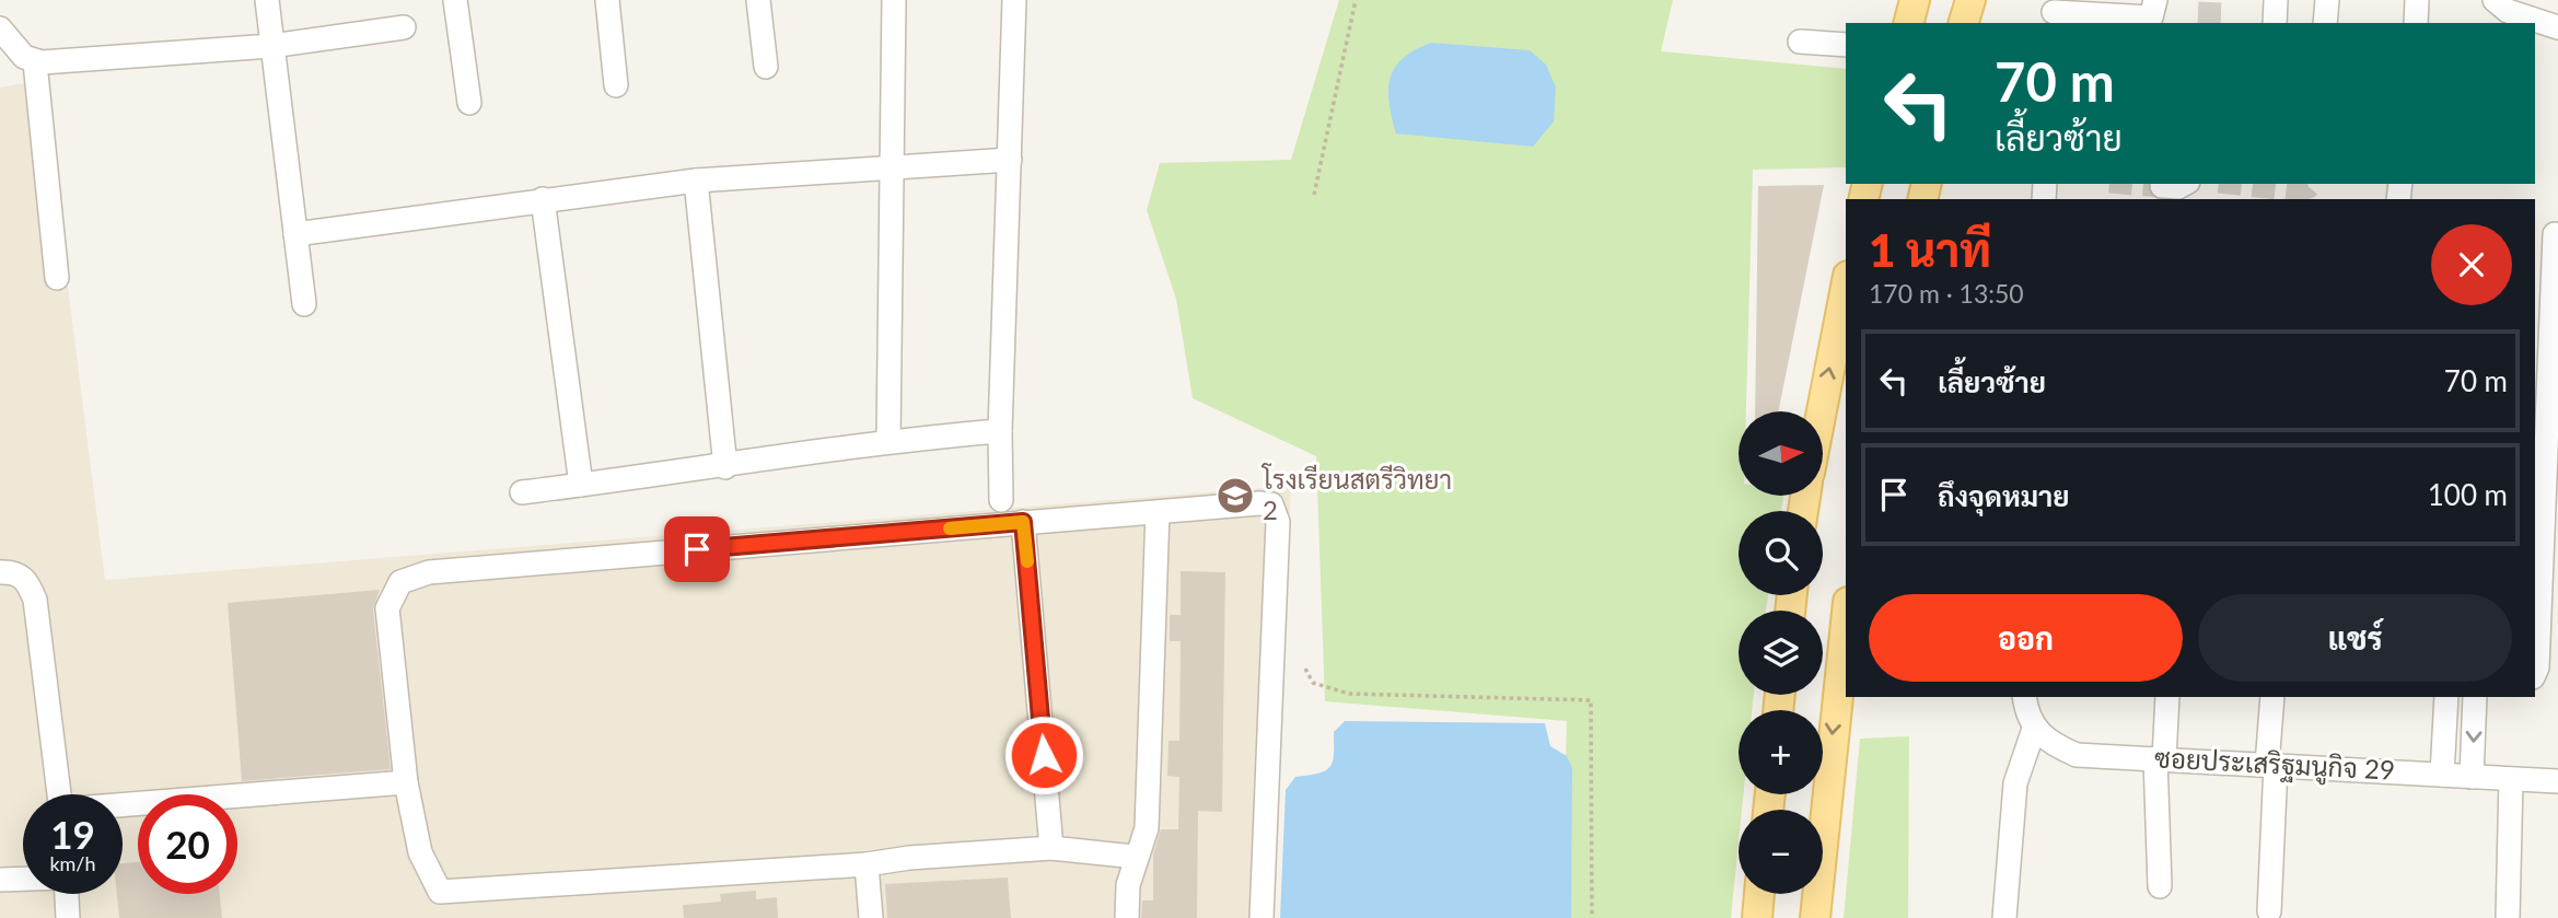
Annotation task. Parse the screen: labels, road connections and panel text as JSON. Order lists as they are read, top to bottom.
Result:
{
  "streets": {
    "street": ["ซอยประเสริฐมนูกิจ 29"]
  },
  "places": {
    "school or university": ["โรงเรียนสตรีวิทยา 2"]
  },
  "north": "right",
  "page": {
    "turn": ["70 m", "เลี้ยวซ้าย"],
    "heading": ["1 นาที", "170 m · 13:50"],
    "list": [
      {
        "name": "เลี้ยวซ้าย",
        "value": "70 m"
      },
      {
        "name": "ถึงจุดหมาย",
        "value": "100 m"
      }
    ],
    "map_buttons": ["+", "−"],
    "buttons": ["ออก", "แชร์"],
    "speed": "19 km/h",
    "limit": "20"
  }
}
